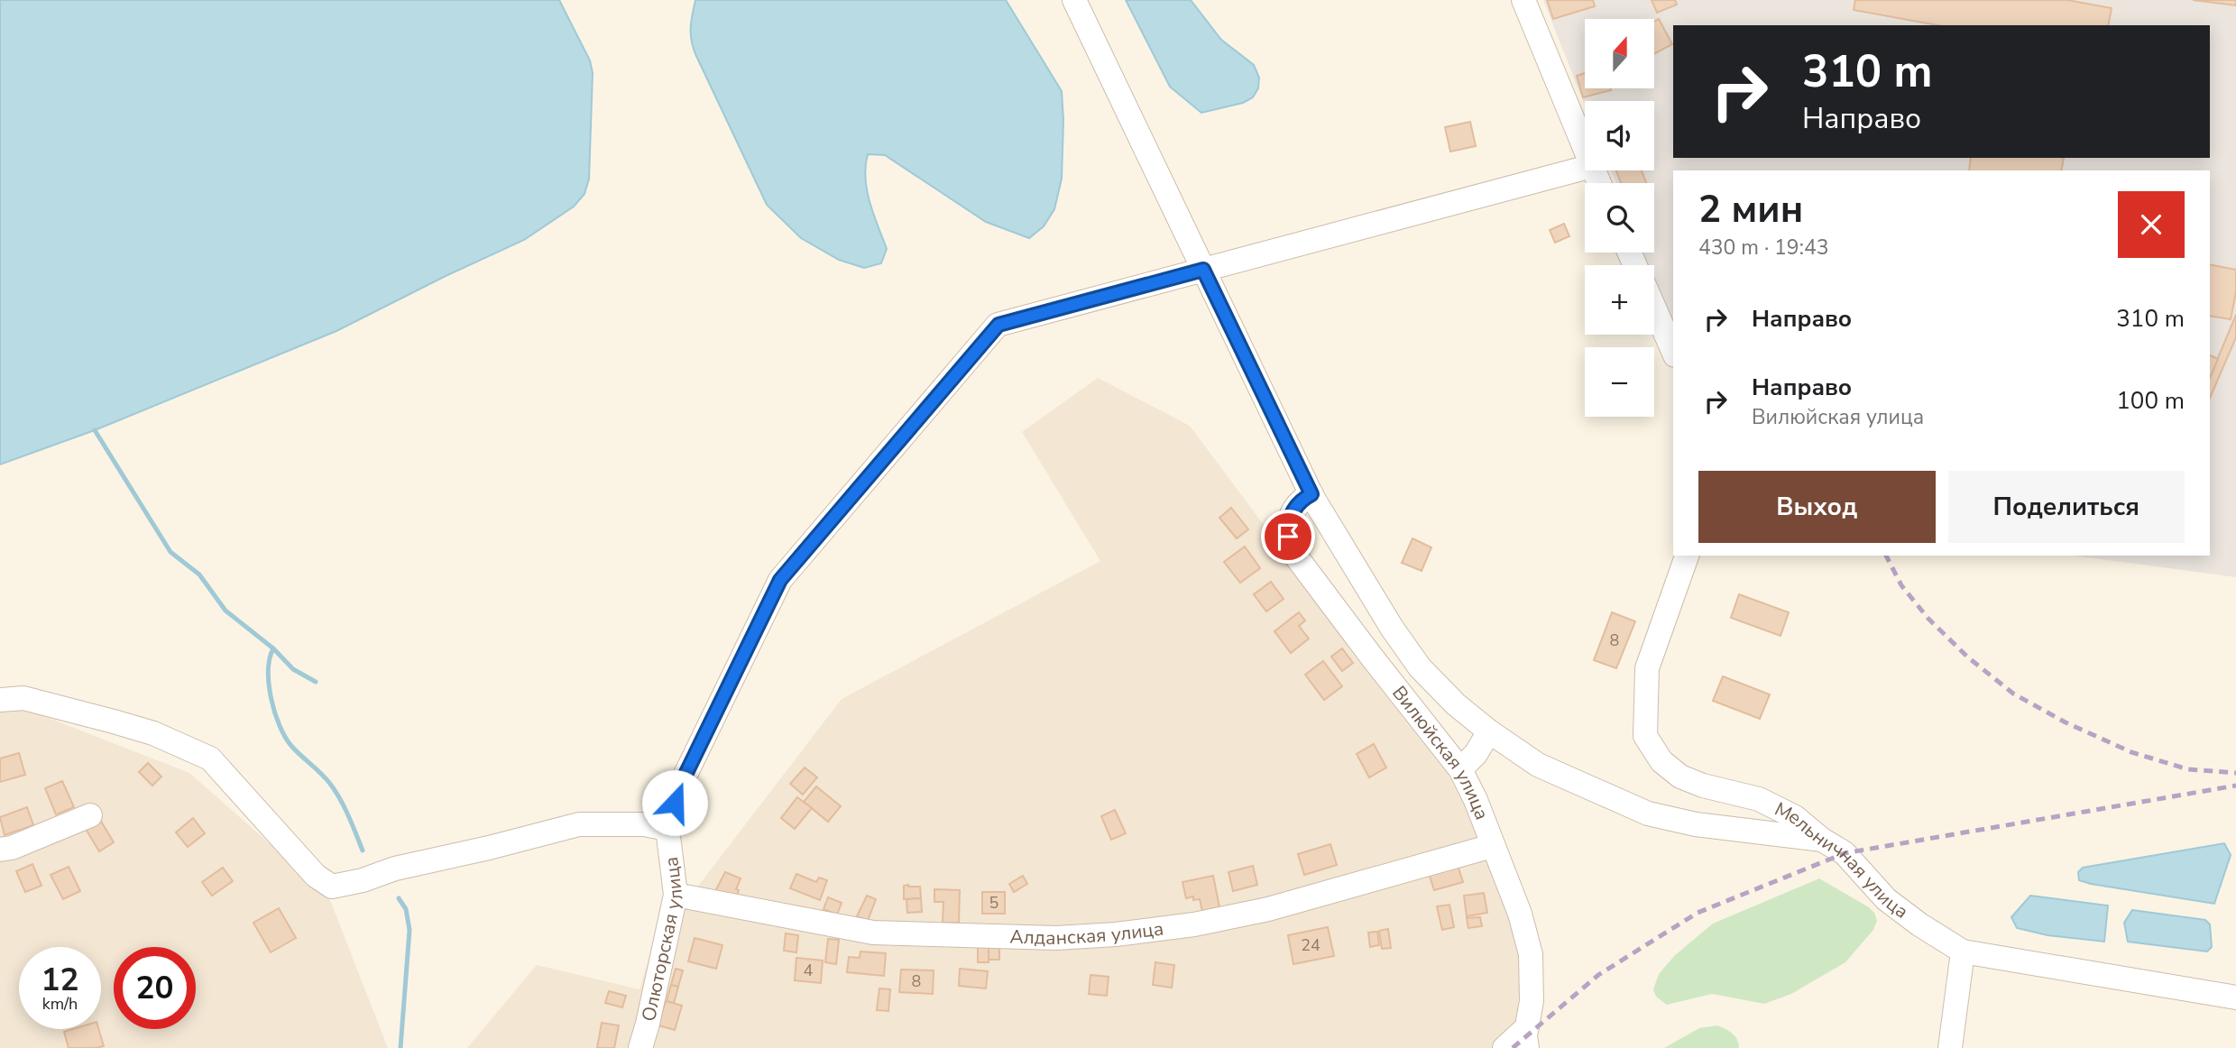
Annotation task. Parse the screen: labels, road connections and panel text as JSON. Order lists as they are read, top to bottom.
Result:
{
  "streets": {
    "street": [
      "Вилюйская улица",
      "Мельничная улица",
      "Алданская улица",
      "Олюторская улица"
    ]
  },
  "crossings": [
    ["Вилюйская улица", "Алданская улица"],
    ["Алданская улица", "Олюторская улица"]
  ],
  "house_numbers": [
    "8",
    "5",
    "24",
    "4",
    "8"
  ],
  "north": "top",
  "page": {
    "map_buttons": ["+", "−"],
    "turn": ["310 m", "Направо"],
    "heading": ["2 мин", "430 m · 19:43"],
    "list": [
      {
        "name": "Направо",
        "value": "310 m"
      },
      {
        "name": "Направо",
        "note": "Вилюйская улица",
        "value": "100 m"
      }
    ],
    "buttons": ["Выход", "Поделиться"],
    "speed": "12 km/h",
    "limit": "20"
  }
}
